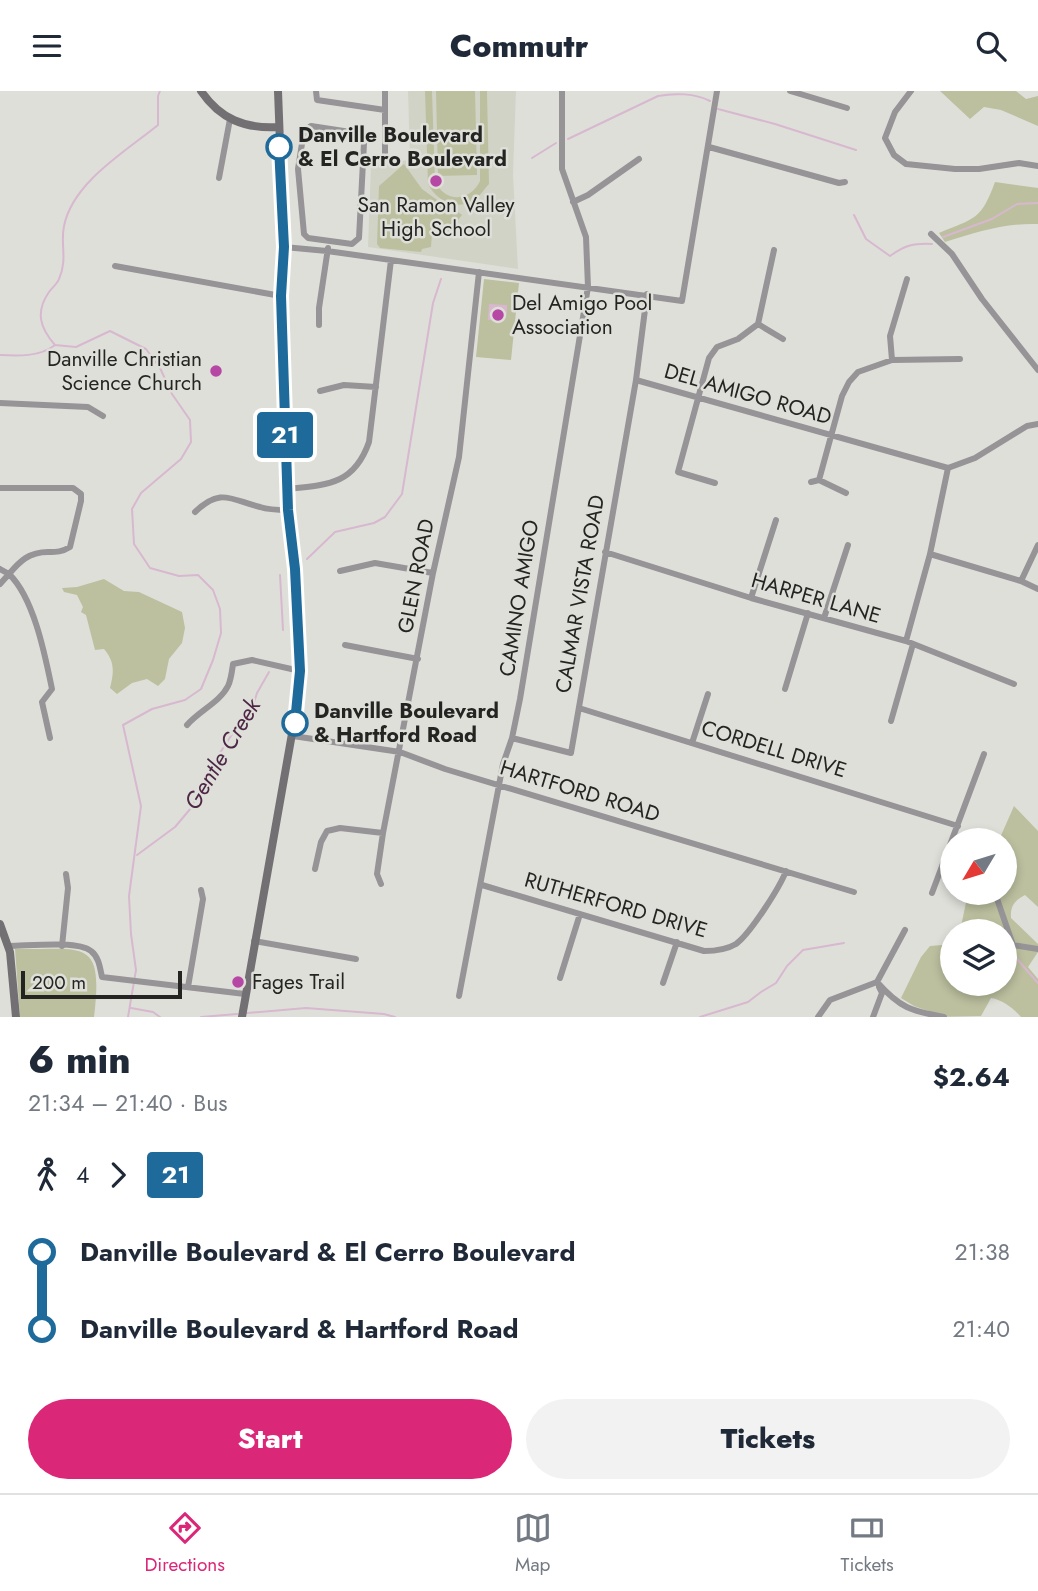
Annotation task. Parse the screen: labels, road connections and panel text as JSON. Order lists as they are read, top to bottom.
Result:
{
  "streets": {
    "street": [
      "DEL AMIGO ROAD",
      "GLEN ROAD",
      "CALMAR VISTA ROAD",
      "CAMINO AMIGO",
      "HARPER LANE",
      "CORDELL DRIVE",
      "HARTFORD ROAD",
      "RUTHERFORD DRIVE"
    ]
  },
  "crossings": [
    ["DEL AMIGO ROAD", "CALMAR VISTA ROAD"],
    ["GLEN ROAD", "HARTFORD ROAD"],
    ["CALMAR VISTA ROAD", "CAMINO AMIGO"],
    ["CALMAR VISTA ROAD", "HARPER LANE"],
    ["CALMAR VISTA ROAD", "CORDELL DRIVE"],
    ["CAMINO AMIGO", "HARTFORD ROAD"],
    ["CAMINO AMIGO", "RUTHERFORD DRIVE"],
    ["HARTFORD ROAD", "RUTHERFORD DRIVE"]
  ],
  "water": ["Gentle Creek"],
  "places": [
    "Danville Boulevard & El Cerro Boulevard",
    "San Ramon Valley High School",
    "Del Amigo Pool Association",
    "Danville Christian Science Church",
    "Danville Boulevard & Hartford Road",
    "Fages Trail"
  ],
  "lines": ["bus line 21"],
  "scale_bar": "200 m",
  "north": "bottom left",
  "page": {
    "header": "Commutr",
    "on_map": "21",
    "scale": "200 m",
    "heading": ["6 min", "21:34 – 21:40 · Bus", "$2.64"],
    "legs": ["4", "21"],
    "list": [
      {
        "name": "Danville Boulevard & El Cerro Boulevard",
        "value": "21:38"
      },
      {
        "name": "Danville Boulevard & Hartford Road",
        "value": "21:40"
      }
    ],
    "buttons": ["Start", "Tickets"],
    "tabs": ["Directions", "Map", "Tickets"]
  }
}
